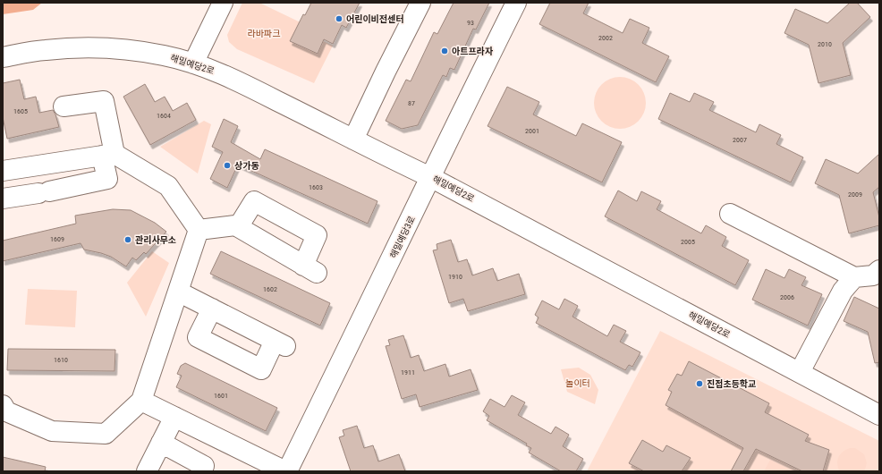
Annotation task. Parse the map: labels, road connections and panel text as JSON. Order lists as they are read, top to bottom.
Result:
{
  "streets": {
    "street": ["해밀예당2로", "해밀예당3로"]
  },
  "crossings": [
    ["해밀예당2로", "해밀예당3로"]
  ],
  "parks": ["라바파크", "놀이터"],
  "places": [
    "어린이비전센터",
    "아트프라자",
    "상가동",
    "관리사무소",
    "진접초등학교"
  ],
  "house_numbers": [
    "93",
    "2002",
    "2010",
    "87",
    "1605",
    "1604",
    "2001",
    "2007",
    "1603",
    "2009",
    "1609",
    "2005",
    "1910",
    "1602",
    "2006",
    "1610",
    "1911",
    "1601"
  ]
}
